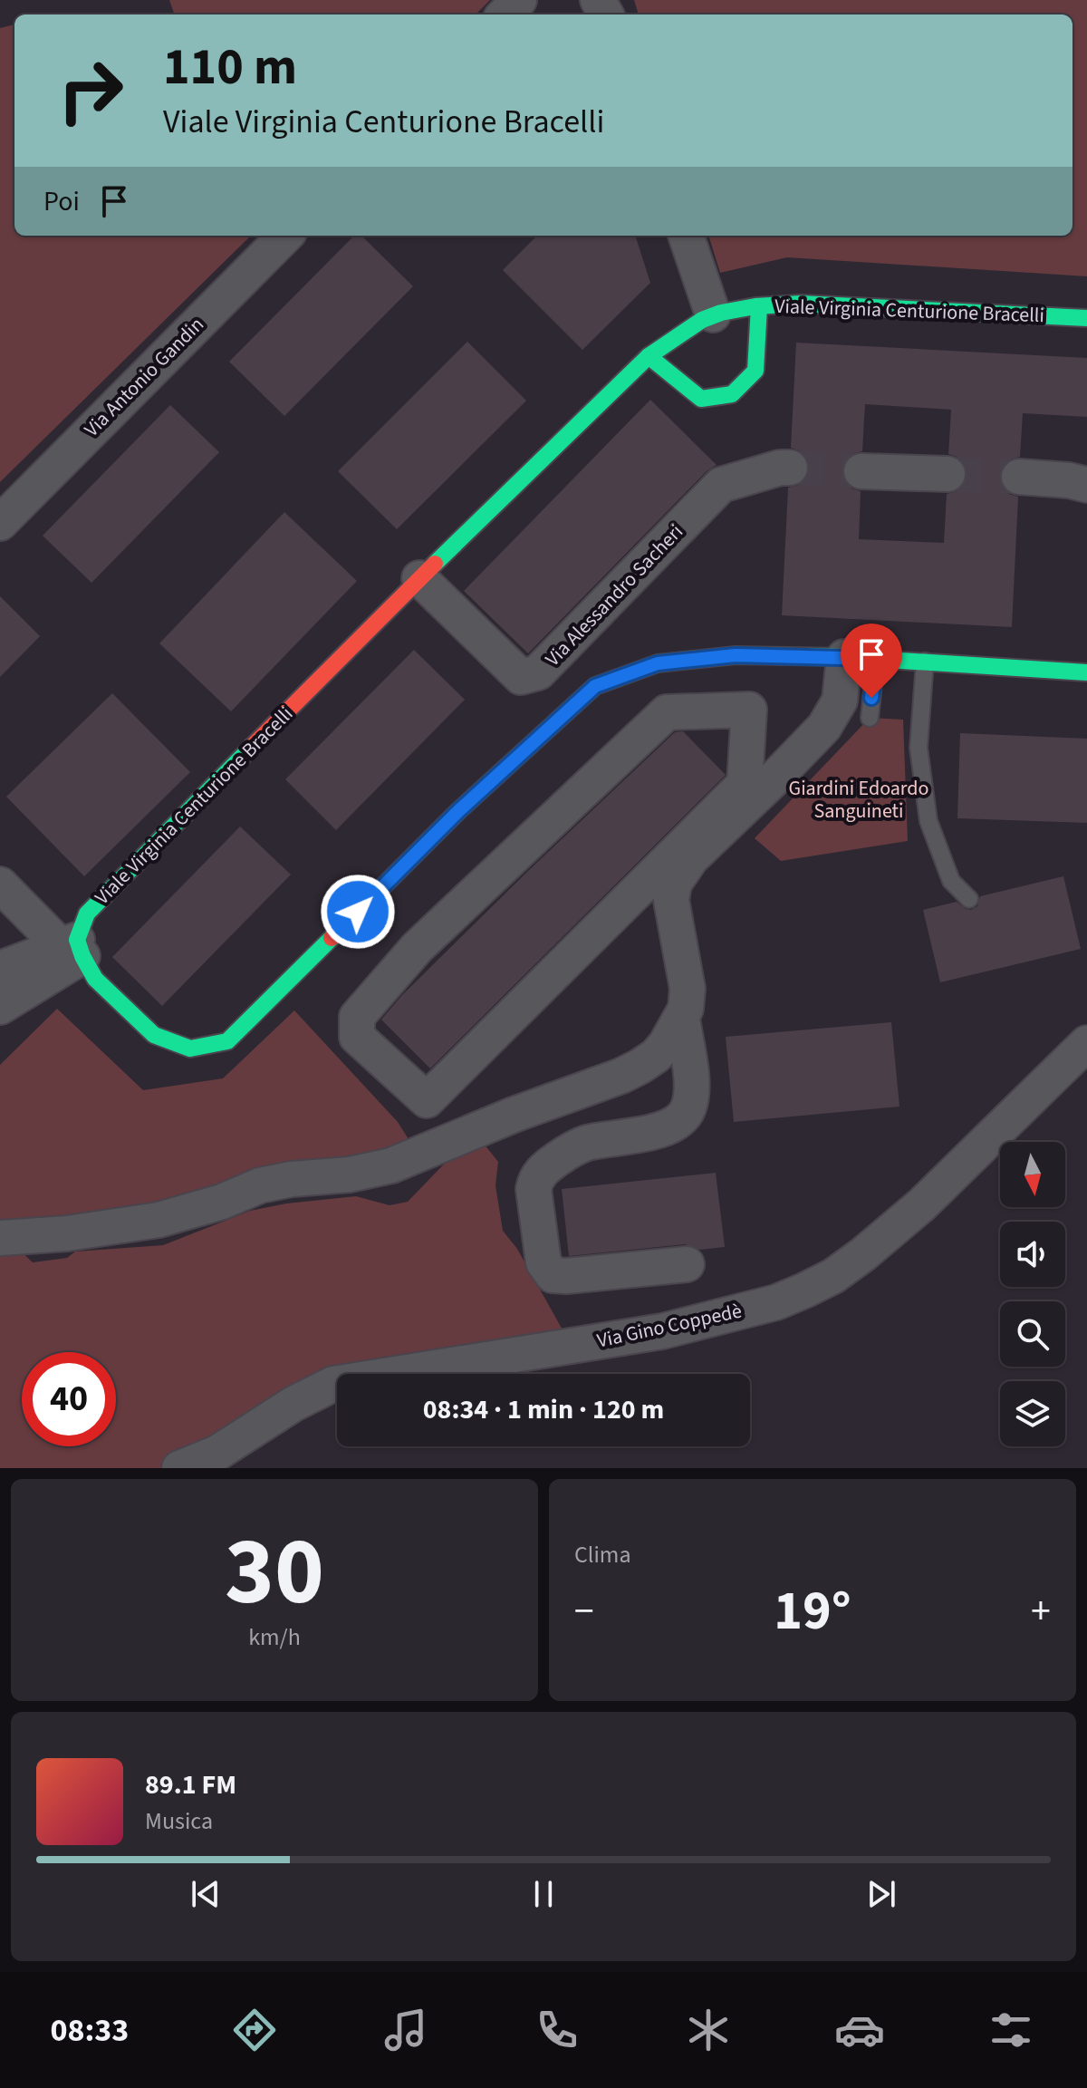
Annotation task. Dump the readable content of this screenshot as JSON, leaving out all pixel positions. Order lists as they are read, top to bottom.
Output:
{
  "streets": {
    "street": [
      "Viale Virginia Centurione Bracelli",
      "Via Antonio Gandin",
      "Via Alessandro Sacheri",
      "Via Gino Coppedè"
    ]
  },
  "crossings": [
    ["Viale Virginia Centurione Bracelli", "Via Alessandro Sacheri"]
  ],
  "parks": ["Giardini Edoardo Sanguineti"],
  "north": "bottom",
  "page": {
    "turn": ["110 m", "Viale Virginia Centurione Bracelli"],
    "then": "Poi",
    "limit": "40",
    "trip": "08:34 · 1 min · 120 m",
    "tile": [
      ["30", "km/h"],
      "Clima"
    ],
    "heat": ["−", "19°", "+"],
    "song": ["89.1 FM", "Musica"],
    "tabs": "08:33"
  }
}
